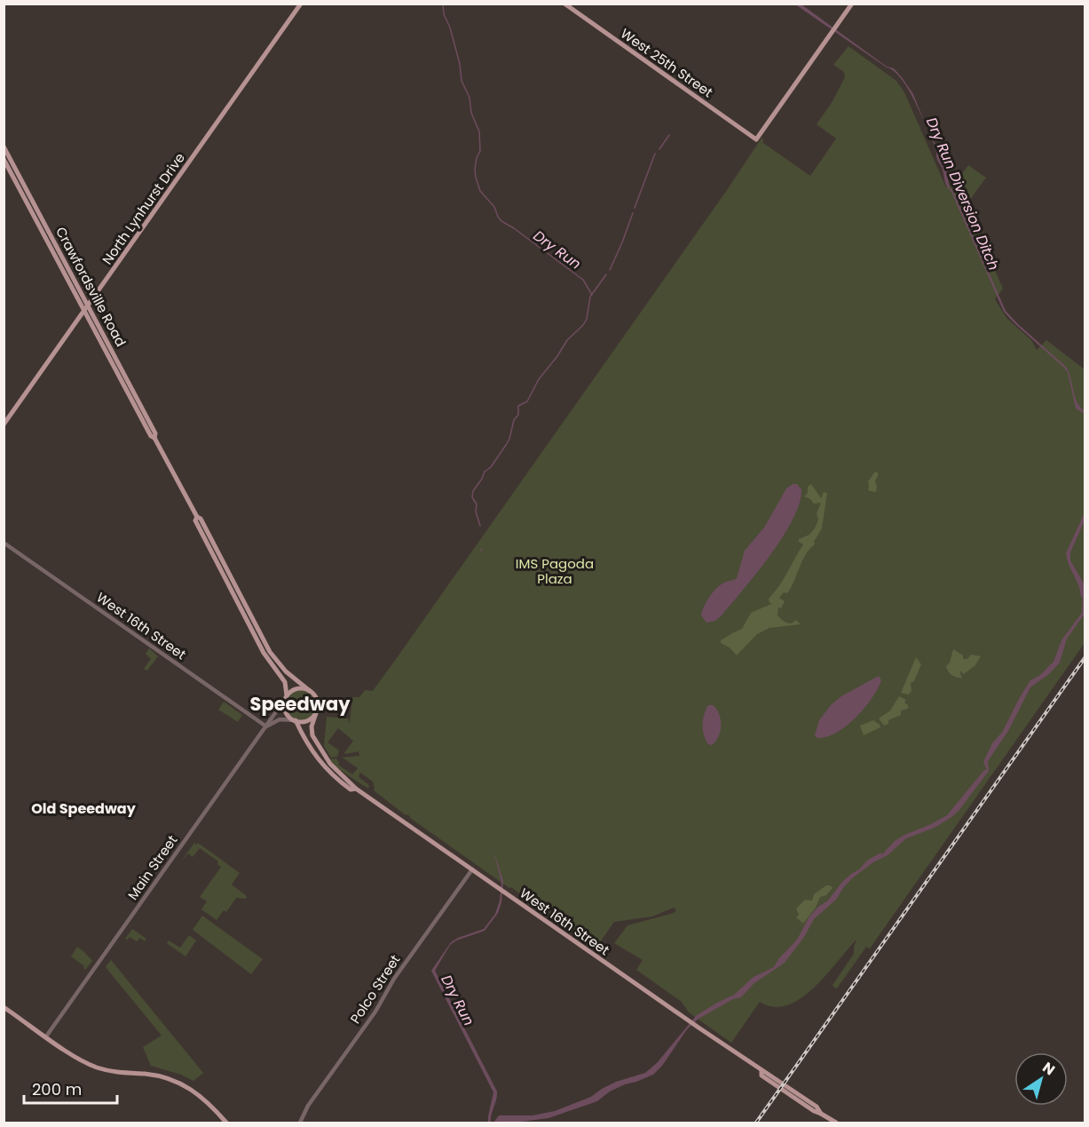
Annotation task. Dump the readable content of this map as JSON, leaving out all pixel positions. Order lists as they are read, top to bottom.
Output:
{
  "streets": {
    "main road": [
      "West 25th Street",
      "North Lynhurst Drive",
      "Crawfordsville Road",
      "West 16th Street"
    ],
    "street": ["Main Street", "Polco Street"]
  },
  "crossings": [
    ["North Lynhurst Drive", "Crawfordsville Road"],
    ["Crawfordsville Road", "West 16th Street"],
    ["Crawfordsville Road", "Main Street"],
    ["West 16th Street", "Main Street"],
    ["West 16th Street", "Polco Street"]
  ],
  "districts": ["Speedway", "Old Speedway"],
  "water": ["Dry Run Diversion Ditch", "Dry Run"],
  "parks": ["IMS Pagoda Plaza"],
  "scale_bar": "200 m",
  "north": "top right"
}
